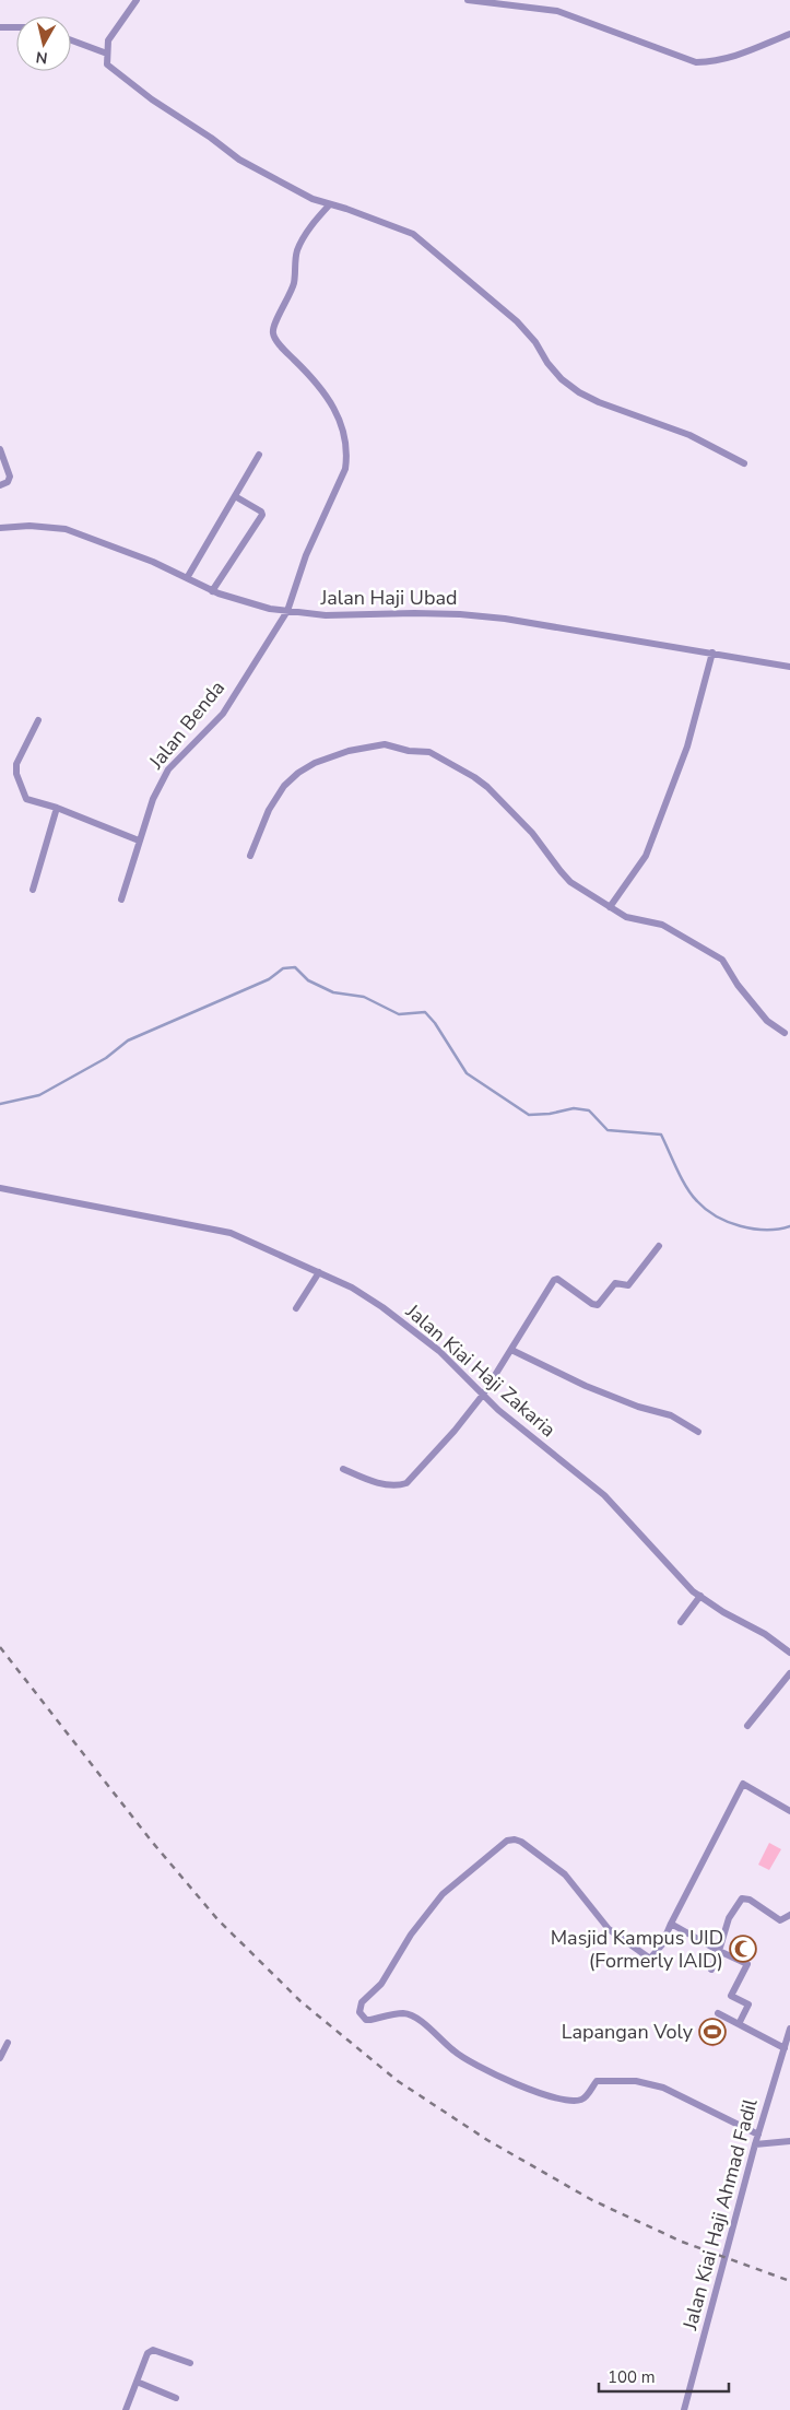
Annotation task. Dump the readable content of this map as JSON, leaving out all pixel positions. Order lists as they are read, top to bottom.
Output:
{
  "streets": {
    "street": [
      "Jalan Haji Ubad",
      "Jalan Benda",
      "Jalan Kiai Haji Zakaria",
      "Jalan Kiai Haji Ahmad Fadil"
    ]
  },
  "crossings": [
    ["Jalan Haji Ubad", "Jalan Benda"]
  ],
  "places": {
    "mosque": ["Masjid Kampus UID (Formerly IAID)"],
    "sports": ["Lapangan Voly"]
  },
  "scale_bar": "100 m",
  "north": "bottom"
}
